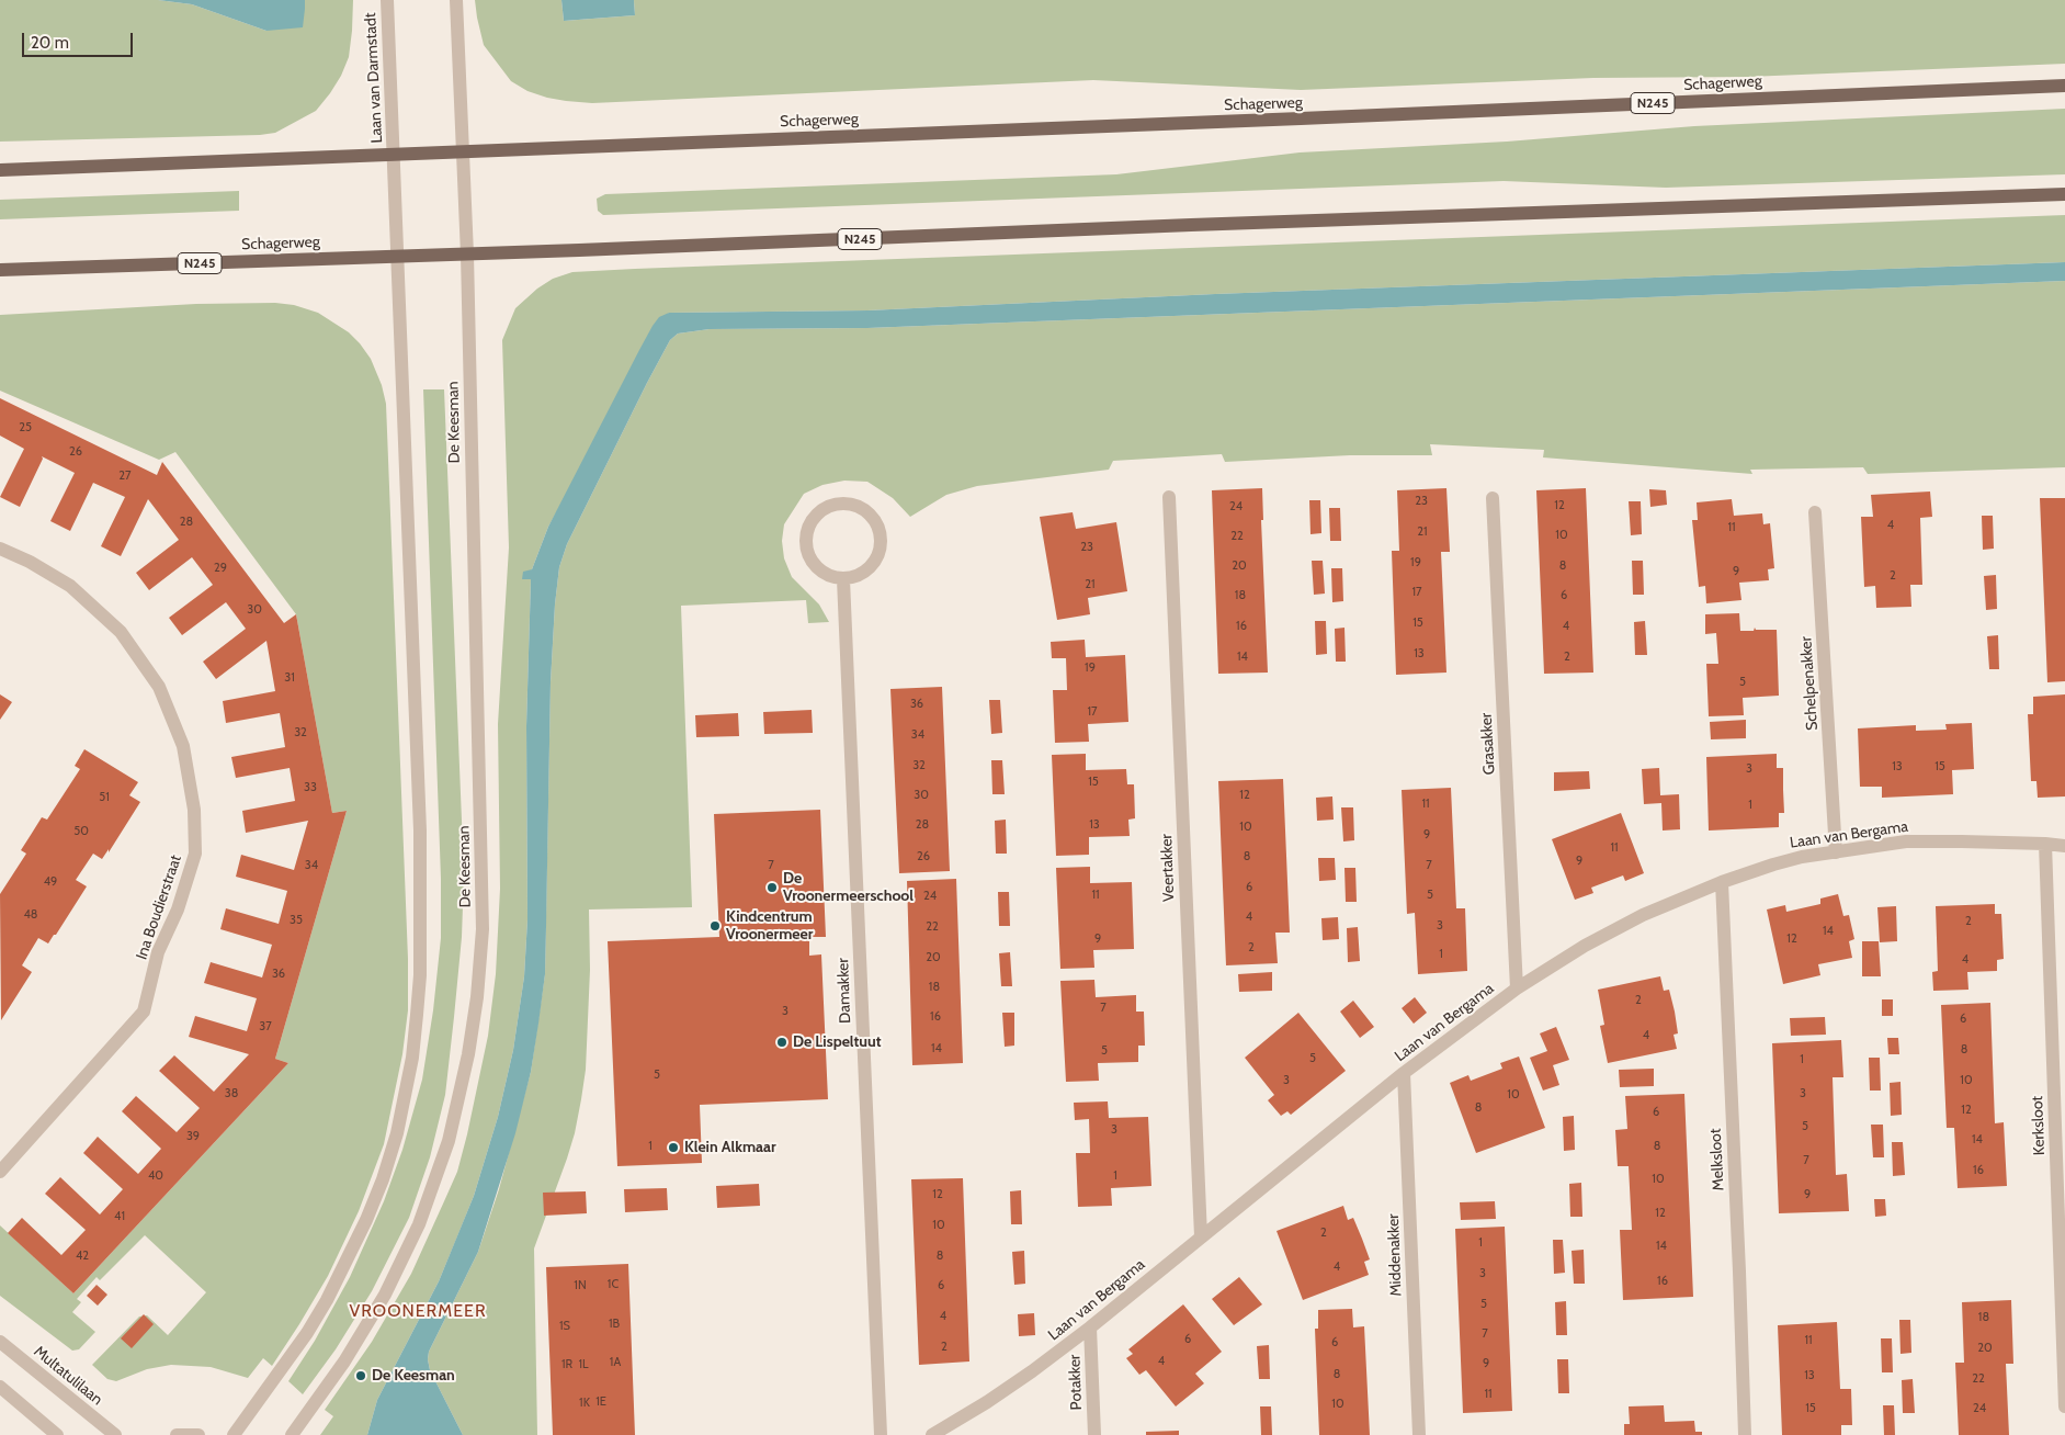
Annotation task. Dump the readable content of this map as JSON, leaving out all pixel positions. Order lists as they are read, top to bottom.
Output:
{
  "streets": {
    "main road": ["Schagerweg", "N245"],
    "street": [
      "Laan van Darmstadt",
      "De Keesman",
      "Schelpenakker",
      "Grasakker",
      "Laan van Bergama",
      "Veertakker",
      "Ina Boudierstraat",
      "Damakker",
      "Kerksloot",
      "Melksloot",
      "Middenakker",
      "Multatulilaan",
      "Potakker"
    ]
  },
  "crossings": [
    ["Laan van Darmstadt", "Schagerweg"],
    ["Schagerweg", "De Keesman"],
    ["Schelpenakker", "Laan van Bergama"],
    ["Grasakker", "Laan van Bergama"],
    ["Laan van Bergama", "Veertakker"],
    ["Laan van Bergama", "Kerksloot"],
    ["Laan van Bergama", "Melksloot"],
    ["Laan van Bergama", "Middenakker"],
    ["Laan van Bergama", "Potakker"]
  ],
  "districts": ["VROONERMEER"],
  "places": [
    "De Vroonermeerschool",
    "Kindcentrum Vroonermeer",
    "De Lispeltuut",
    "Klein Alkmaar",
    "De Keesman"
  ],
  "house_numbers": [
    "25",
    "26",
    "27",
    "23",
    "12",
    "24",
    "28",
    "4",
    "11",
    "21",
    "10",
    "22",
    "23",
    "19",
    "20",
    "8",
    "29",
    "9",
    "2",
    "21",
    "17",
    "18",
    "6",
    "30",
    "15",
    "16",
    "4",
    "13",
    "14",
    "2",
    "19",
    "31",
    "5",
    "36",
    "17",
    "32",
    "34",
    "32",
    "13",
    "15",
    "3",
    "15",
    "33",
    "30",
    "12",
    "51",
    "11",
    "1",
    "28",
    "13",
    "10",
    "50",
    "9",
    "11",
    "26",
    "8",
    "9",
    "34",
    "7",
    "7",
    "49",
    "6",
    "11",
    "5",
    "24",
    "48",
    "4",
    "35",
    "2",
    "3",
    "22",
    "14",
    "9",
    "12",
    "2",
    "1",
    "20",
    "4",
    "36",
    "18",
    "2",
    "7",
    "3",
    "16",
    "6",
    "37",
    "4",
    "14",
    "8",
    "5",
    "5",
    "1",
    "5",
    "3",
    "10",
    "38",
    "3",
    "10",
    "8",
    "12",
    "6",
    "5",
    "3",
    "39",
    "14",
    "1",
    "8",
    "7",
    "16",
    "40",
    "1",
    "10",
    "12",
    "9",
    "12",
    "41",
    "10",
    "2",
    "1",
    "14",
    "42",
    "8",
    "4",
    "3",
    "16",
    "1C",
    "1N",
    "6",
    "5",
    "4",
    "18",
    "1B",
    "1S",
    "7",
    "6",
    "11",
    "6",
    "2",
    "20",
    "4",
    "1A",
    "9",
    "1R",
    "1L",
    "8",
    "13",
    "22",
    "11",
    "1E",
    "1K",
    "10",
    "15",
    "24"
  ],
  "scale_bar": "20 m"
}
